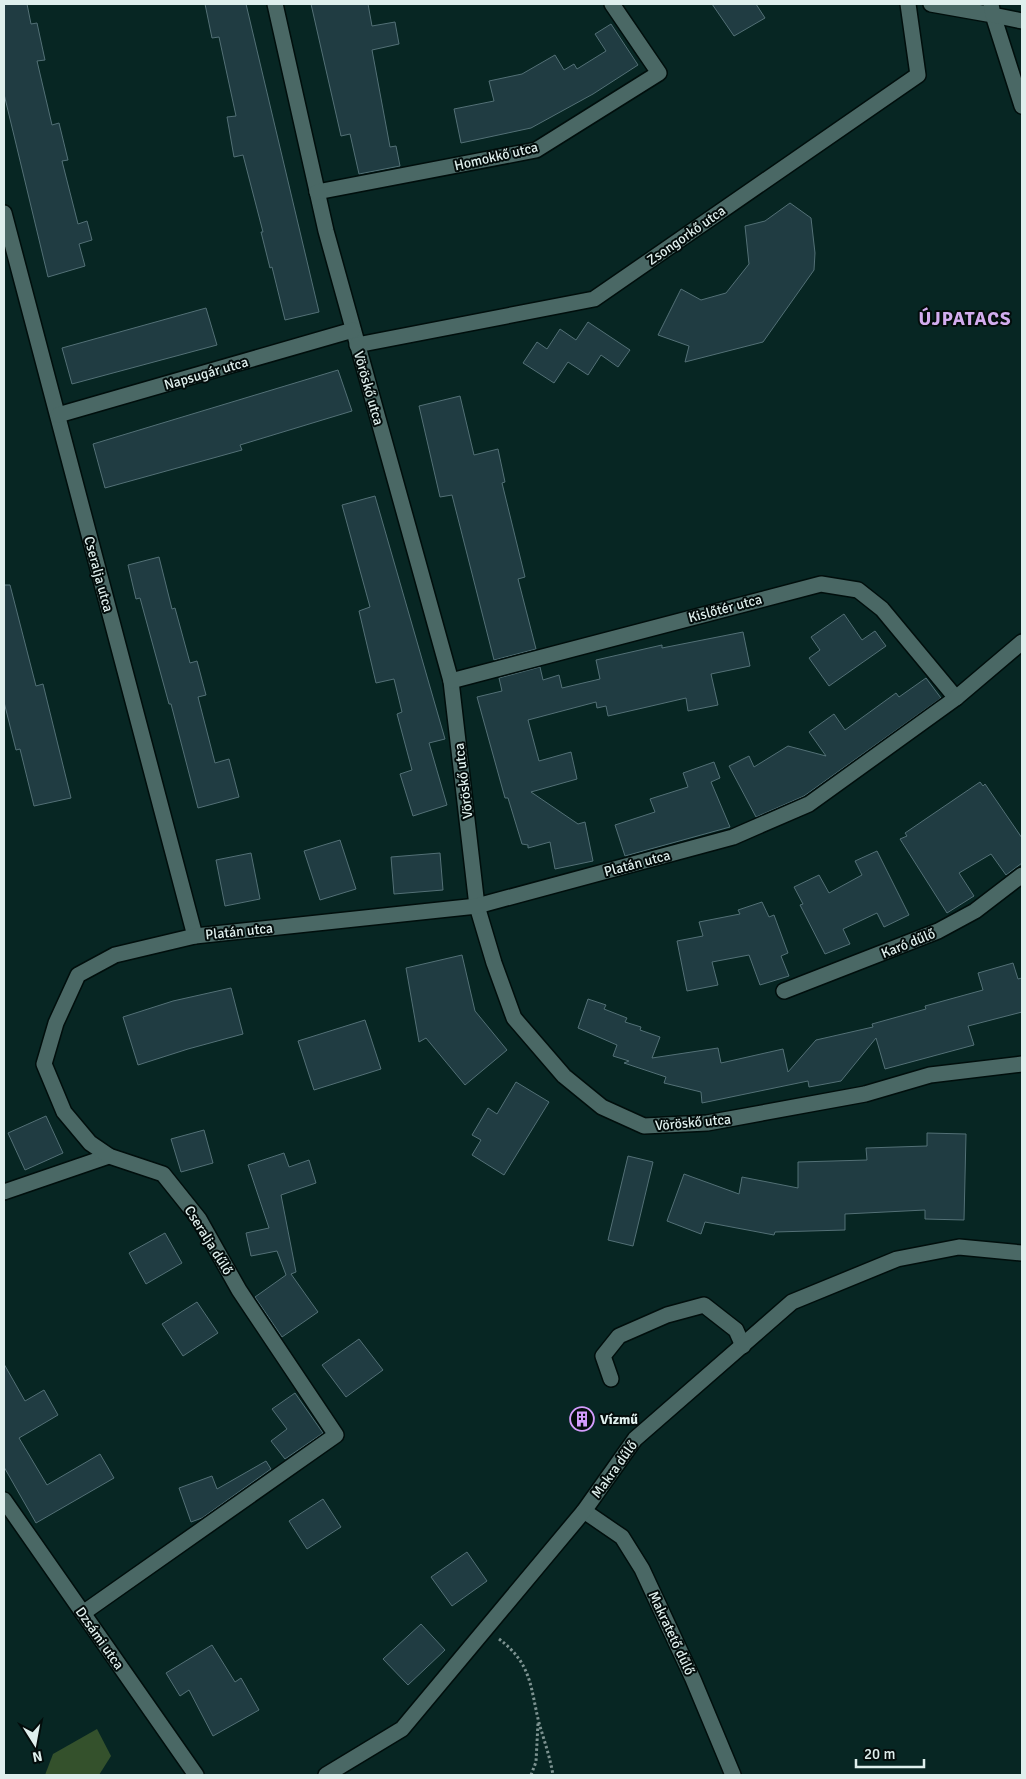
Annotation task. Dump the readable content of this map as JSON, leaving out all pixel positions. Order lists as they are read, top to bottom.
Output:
{
  "streets": {
    "street": [
      "Homokkő utca",
      "Zsongorkő utca",
      "Napsugár utca",
      "Vöröskő utca",
      "Cseralja utca",
      "Kislőtér utca",
      "Platán utca",
      "Karó dűlő",
      "Cseralja dűlő",
      "Makra dűlő",
      "Makratető dűlő",
      "Dzsámi utca"
    ]
  },
  "crossings": [
    ["Homokkő utca", "Vöröskő utca"],
    ["Zsongorkő utca", "Vöröskő utca"],
    ["Napsugár utca", "Vöröskő utca"],
    ["Napsugár utca", "Cseralja utca"],
    ["Vöröskő utca", "Kislőtér utca"],
    ["Vöröskő utca", "Platán utca"],
    ["Cseralja utca", "Platán utca"],
    ["Cseralja utca", "Cseralja dűlő"],
    ["Kislőtér utca", "Platán utca"],
    ["Platán utca", "Cseralja dűlő"],
    ["Cseralja dűlő", "Dzsámi utca"],
    ["Makra dűlő", "Makratető dűlő"]
  ],
  "districts": ["ÚJPATACS"],
  "places": {
    "building": ["Vízmű"]
  },
  "scale_bar": "20 m",
  "north": "bottom"
}
